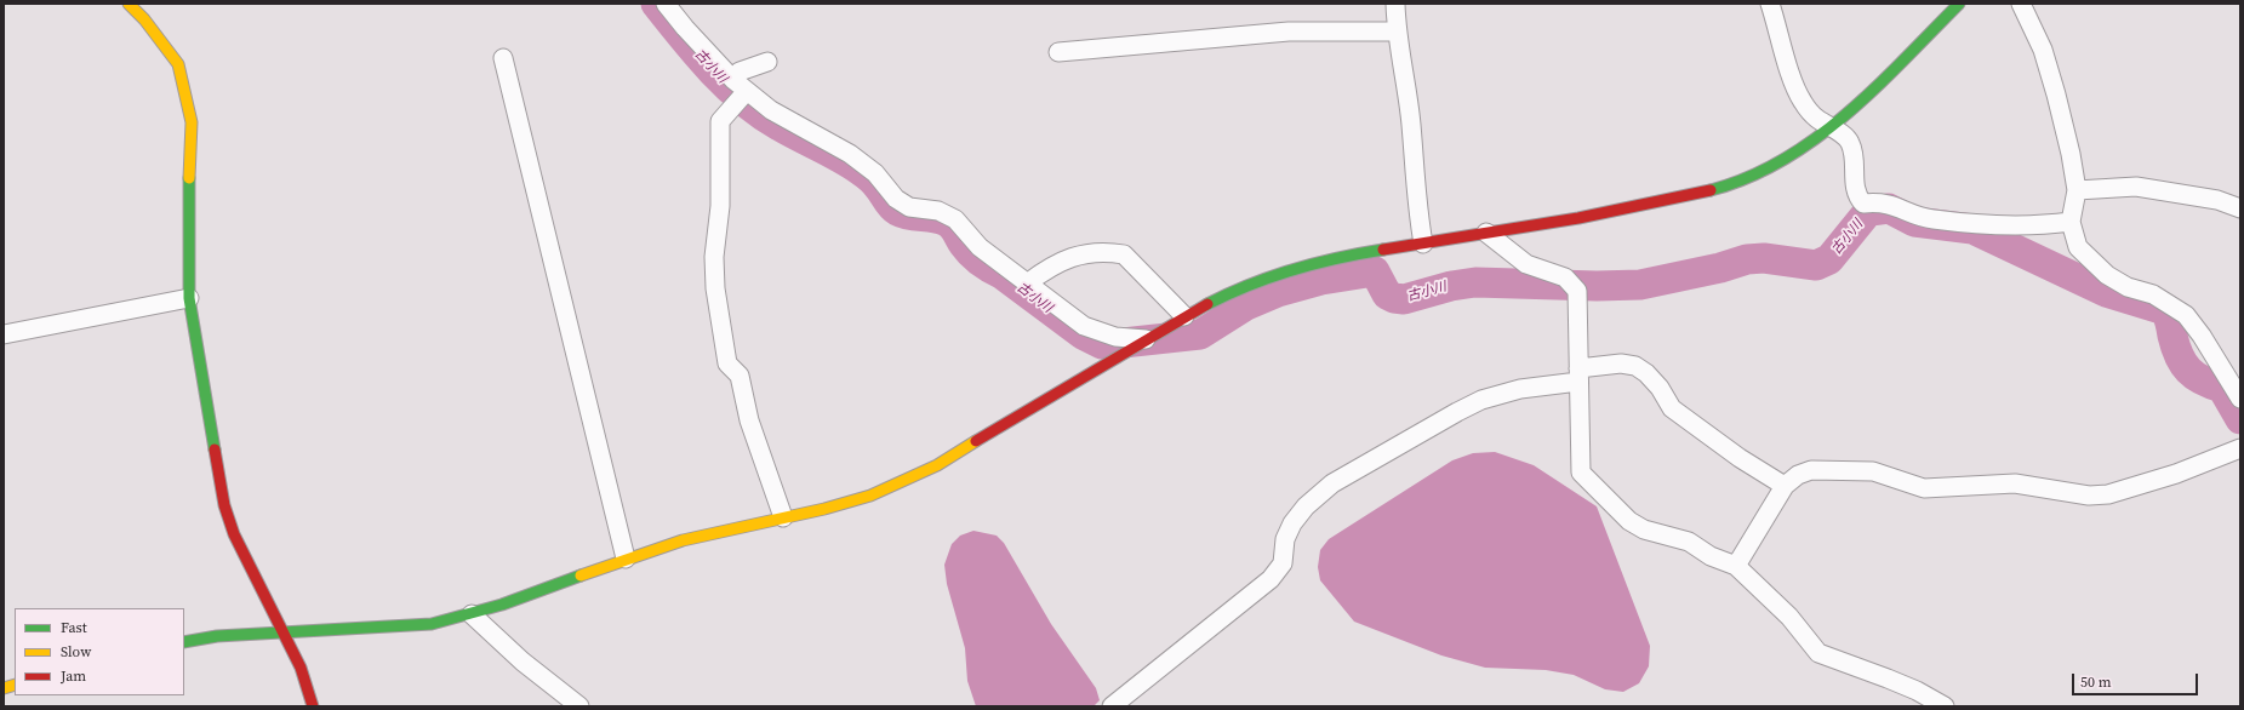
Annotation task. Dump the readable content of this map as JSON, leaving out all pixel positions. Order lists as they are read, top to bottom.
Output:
{
  "water": ["古小川"],
  "legend": ["Fast", "Slow", "Jam"],
  "scale_bar": "50 m"
}
